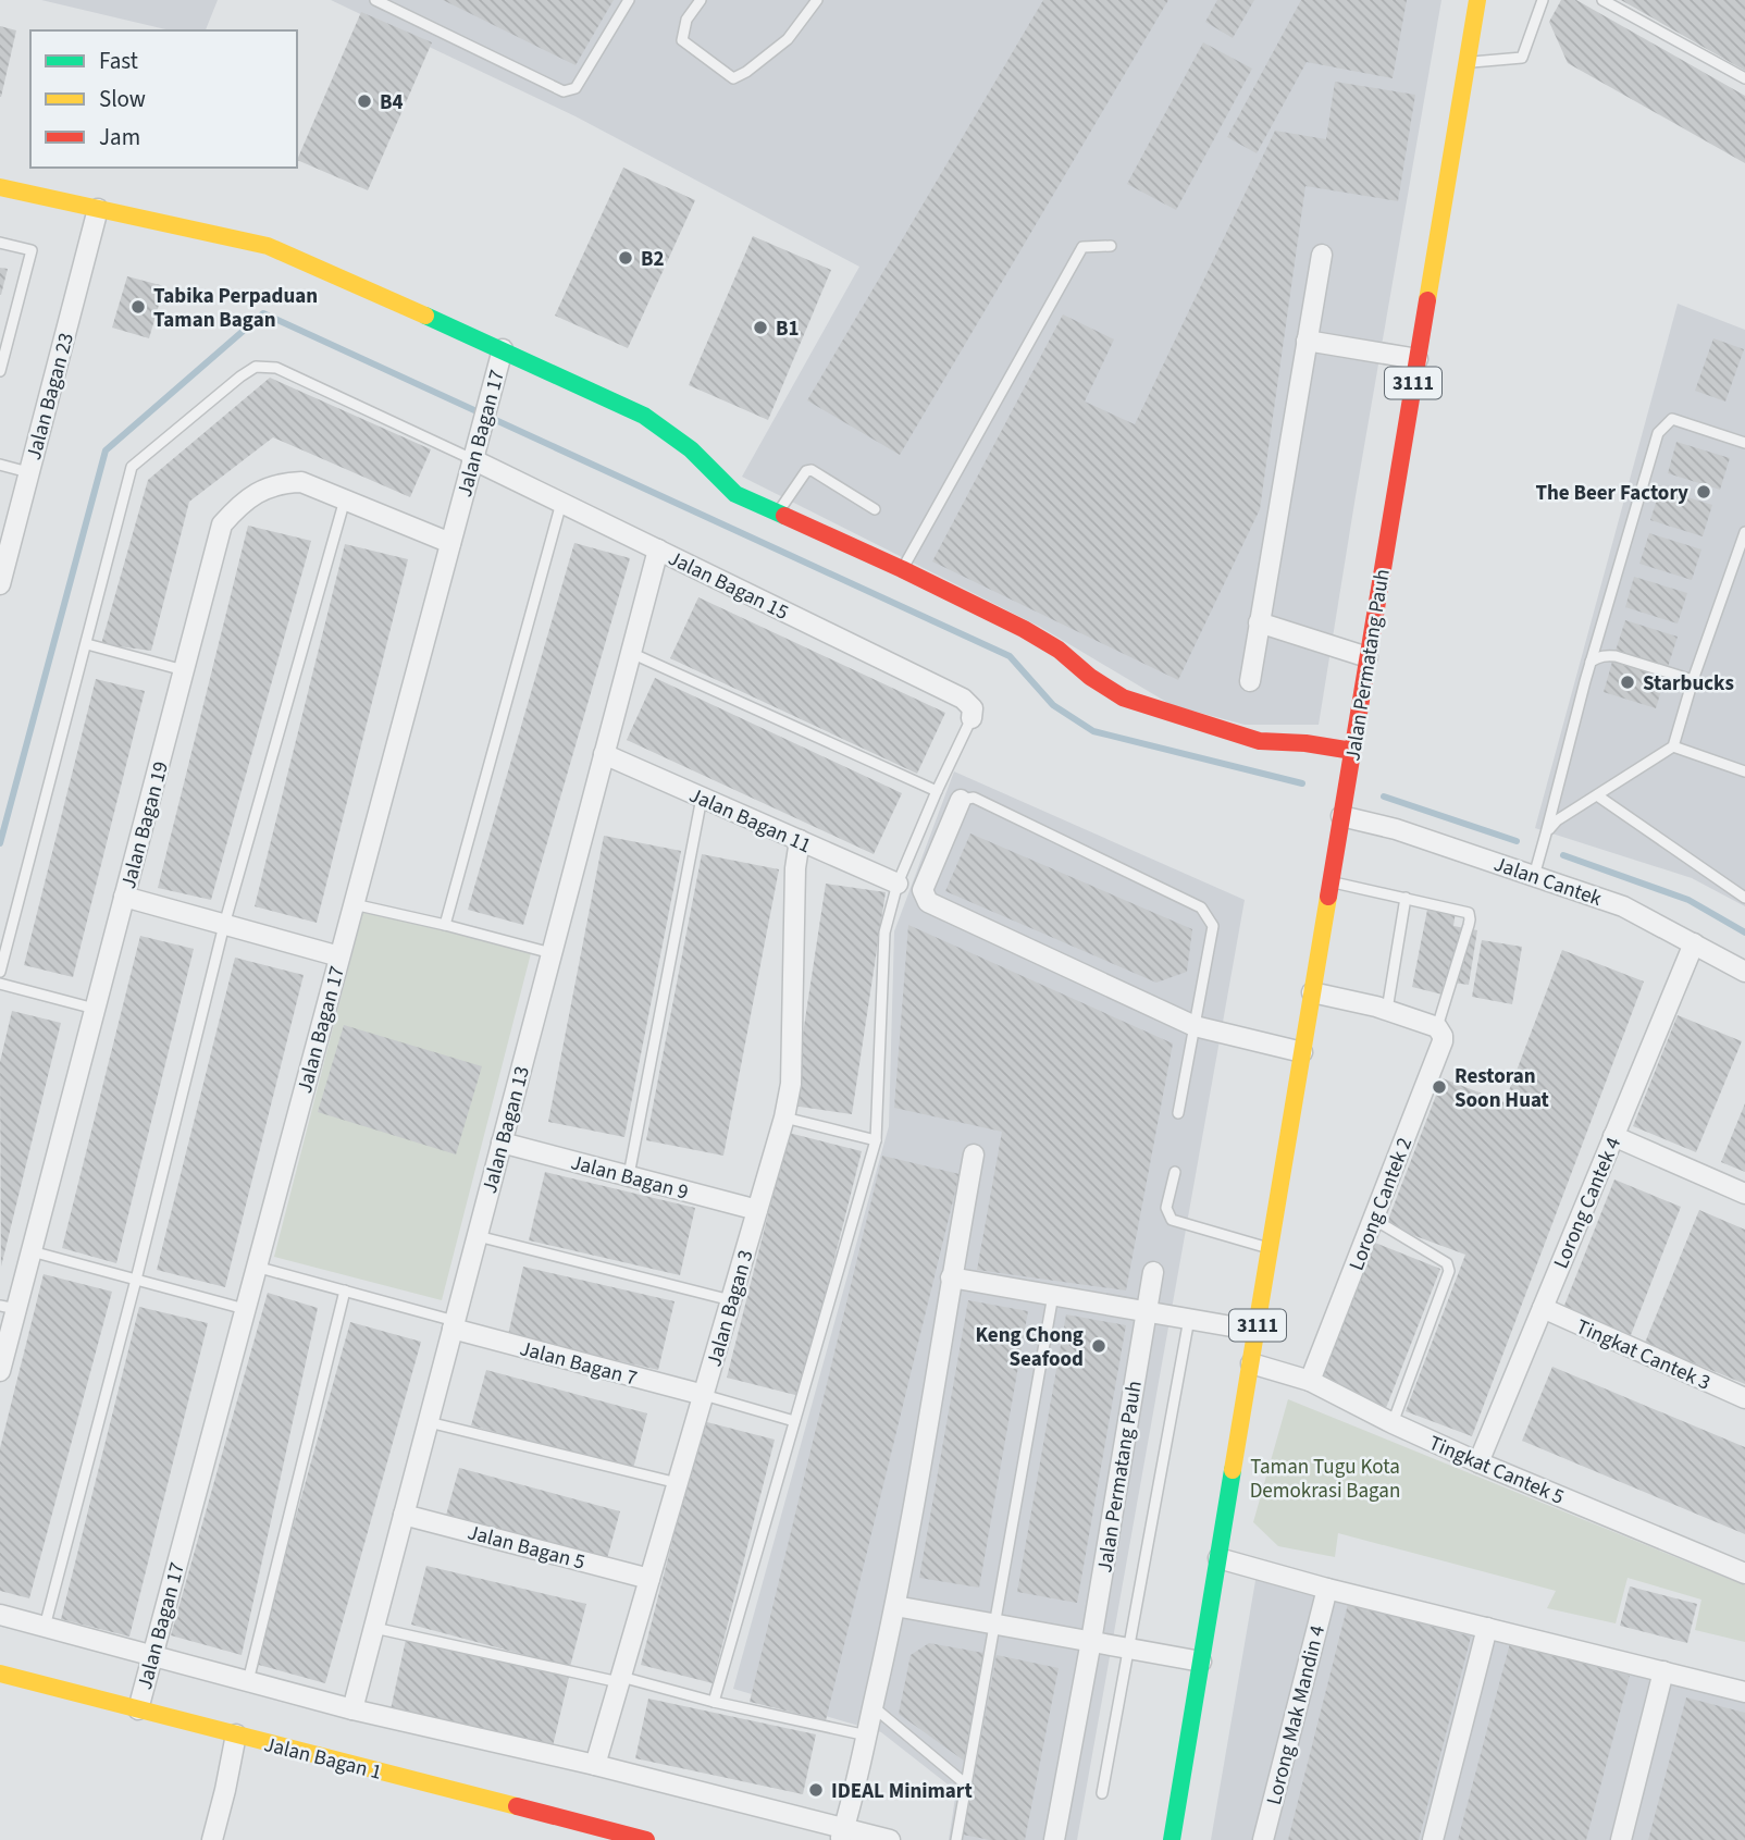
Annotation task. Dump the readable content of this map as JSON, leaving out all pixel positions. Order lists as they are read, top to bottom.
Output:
{
  "streets": {
    "street": [
      "3111",
      "Jalan Bagan 23",
      "Jalan Bagan 17",
      "Jalan Bagan 15",
      "Jalan Permatang Pauh",
      "Jalan Bagan 11",
      "Jalan Bagan 19",
      "Jalan Cantek",
      "Jalan Bagan 13",
      "Jalan Bagan 9",
      "Lorong Cantek 4",
      "Lorong Cantek 2",
      "Jalan Bagan 3",
      "Tingkat Cantek 3",
      "Jalan Bagan 7",
      "Tingkat Cantek 5",
      "Jalan Bagan 5",
      "Lorong Mak Mandin 4",
      "Jalan Bagan 1"
    ]
  },
  "crossings": [
    ["Jalan Bagan 17", "Jalan Bagan 15"],
    ["Jalan Bagan 17", "Jalan Bagan 19"],
    ["Jalan Bagan 17", "Jalan Bagan 1"],
    ["Jalan Bagan 15", "Jalan Bagan 13"],
    ["Jalan Permatang Pauh", "Jalan Cantek"],
    ["Jalan Permatang Pauh", "Tingkat Cantek 5"],
    ["Jalan Bagan 11", "Jalan Bagan 13"],
    ["Jalan Bagan 11", "Jalan Bagan 3"],
    ["Jalan Cantek", "Lorong Cantek 4"],
    ["Jalan Bagan 13", "Jalan Bagan 9"],
    ["Jalan Bagan 13", "Jalan Bagan 7"],
    ["Jalan Bagan 13", "Jalan Bagan 5"],
    ["Jalan Bagan 9", "Jalan Bagan 3"],
    ["Lorong Cantek 4", "Tingkat Cantek 3"],
    ["Lorong Cantek 4", "Tingkat Cantek 5"],
    ["Lorong Cantek 2", "Tingkat Cantek 5"],
    ["Jalan Bagan 3", "Jalan Bagan 7"],
    ["Jalan Bagan 3", "Jalan Bagan 5"]
  ],
  "parks": ["Taman Tugu Kota Demokrasi Bagan"],
  "places": [
    "B4",
    "B2",
    "Tabika Perpaduan Taman Bagan",
    "B1",
    "The Beer Factory",
    "Starbucks",
    "Restoran Soon Huat",
    "Keng Chong Seafood",
    "IDEAL Minimart"
  ],
  "legend": ["Fast", "Slow", "Jam"]
}
